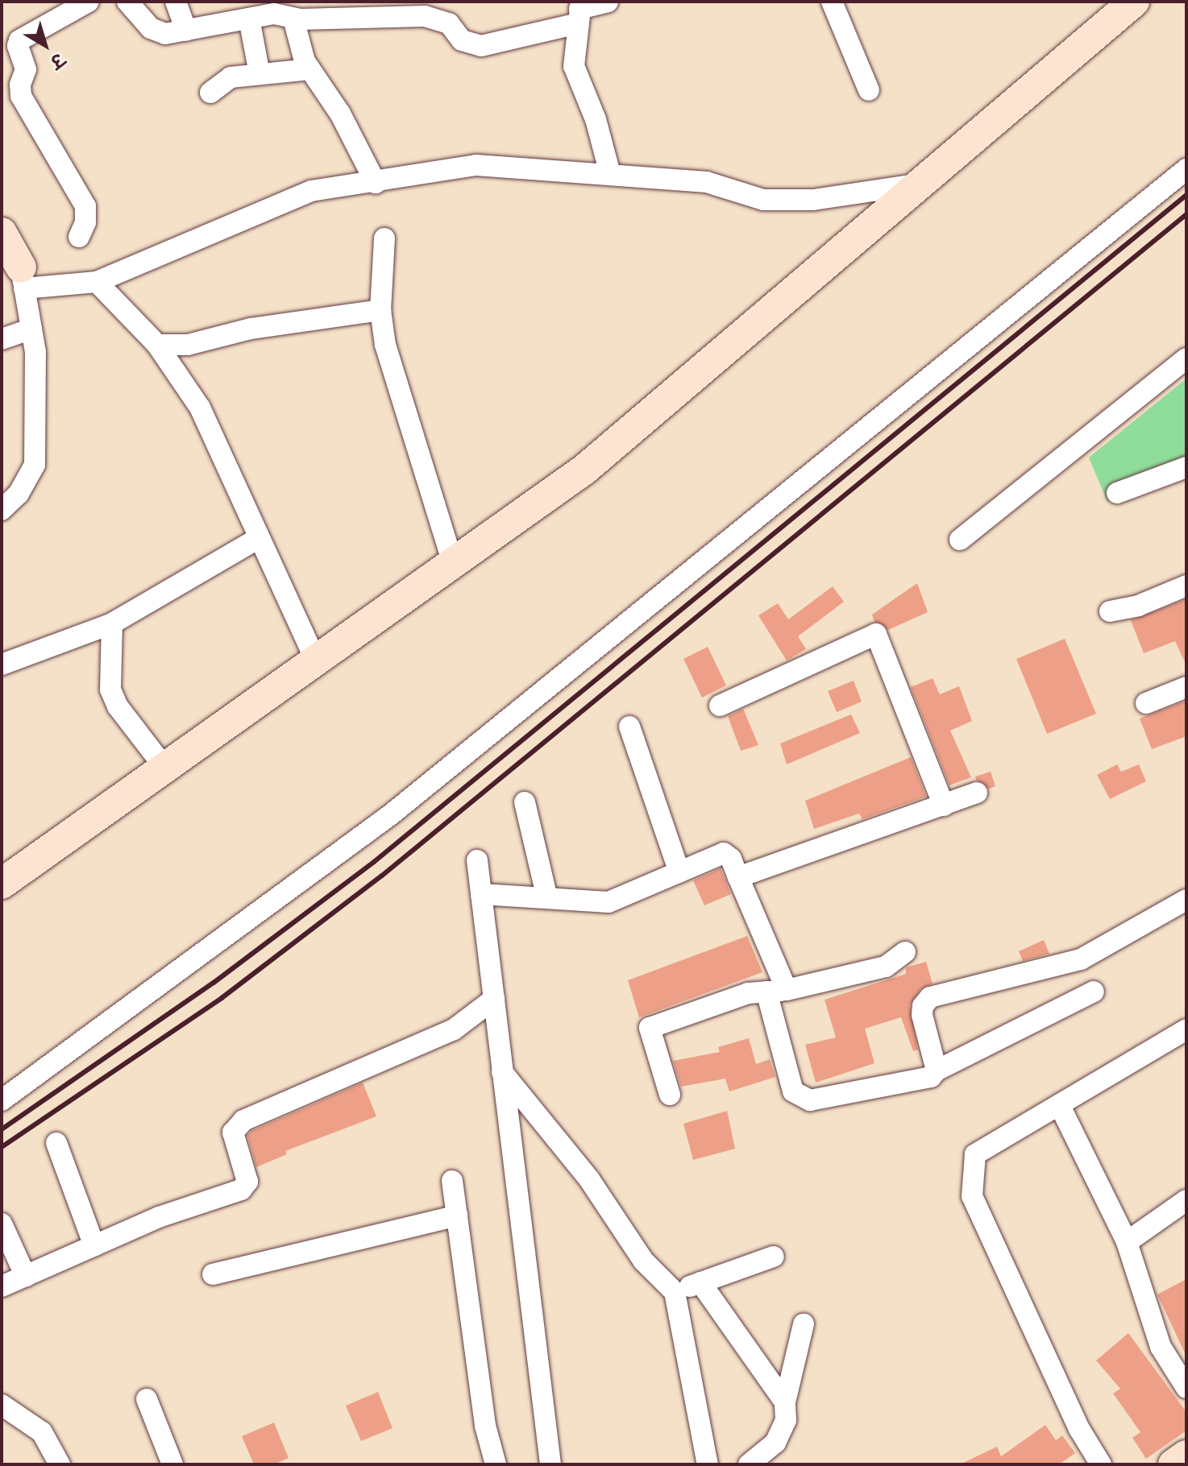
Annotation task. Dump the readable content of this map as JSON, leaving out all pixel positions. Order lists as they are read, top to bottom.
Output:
{
  "north": "bottom right"
}
